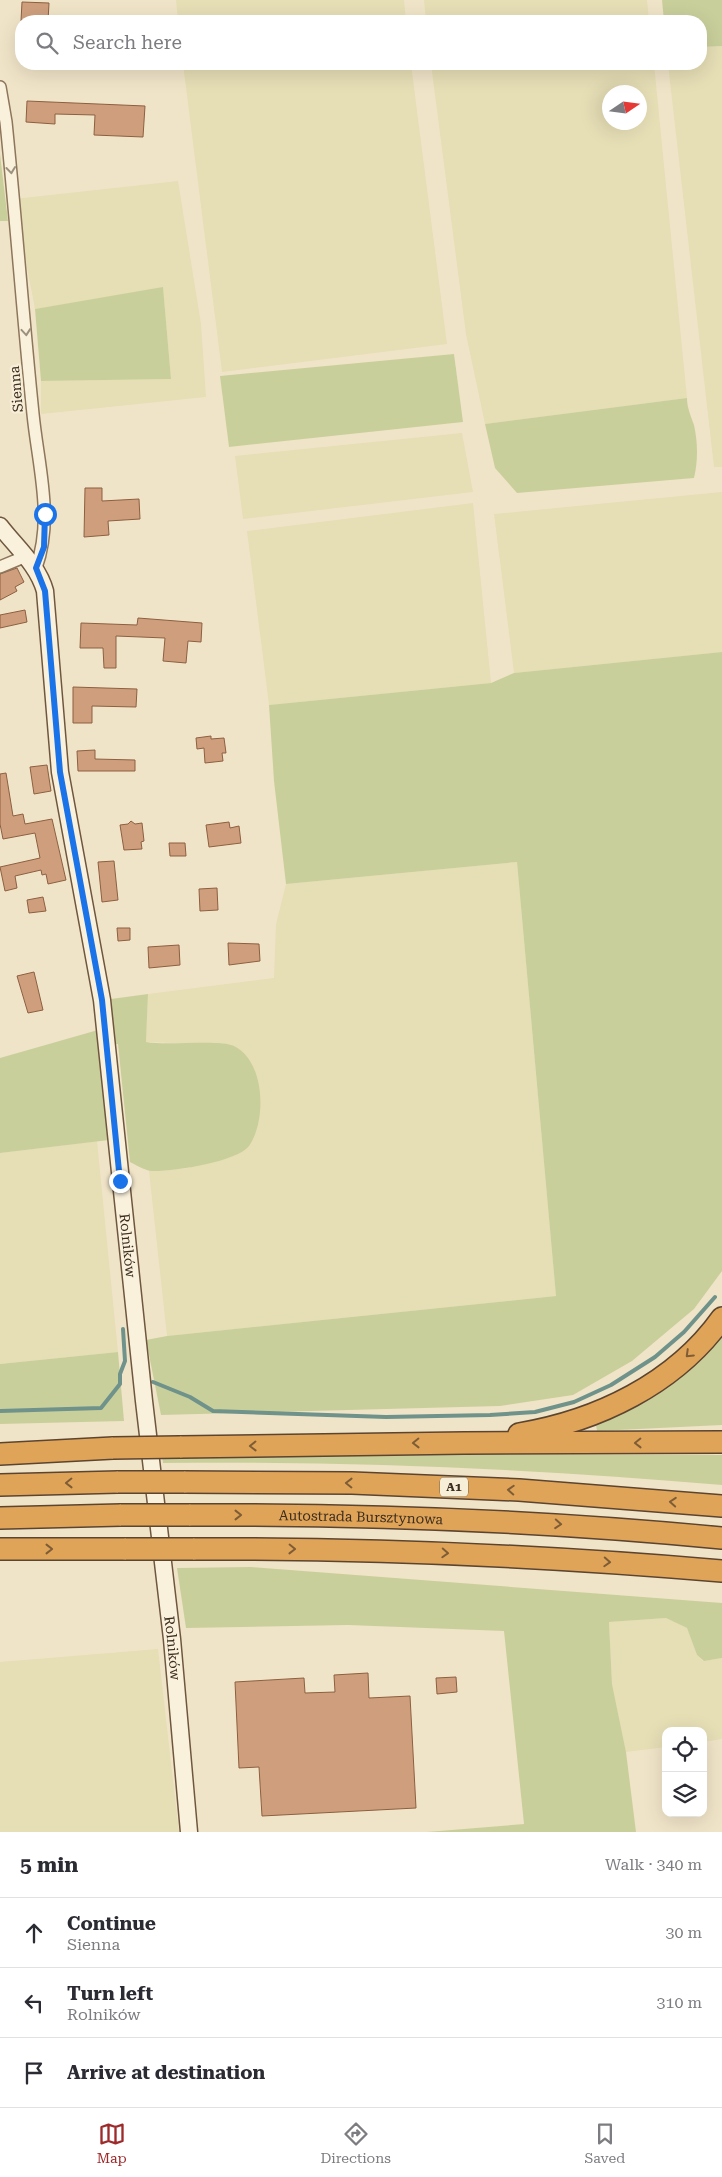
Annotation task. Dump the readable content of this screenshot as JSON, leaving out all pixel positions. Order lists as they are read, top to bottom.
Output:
{
  "streets": {
    "highway": ["A1", "Autostrada Bursztynowa"],
    "street": ["Sienna", "Rolników"]
  },
  "crossings": [
    ["Sienna", "Rolników"]
  ],
  "one_way": ["Sienna"],
  "north": "right",
  "page": {
    "search": "Search here",
    "heading": ["5 min", "Walk · 340 m"],
    "list": [
      ["Continue", "Sienna", "30 m"],
      ["Turn left", "Rolników", "310 m"],
      "Arrive at destination"
    ],
    "nav": ["Map", "Directions", "Saved"]
  }
}
